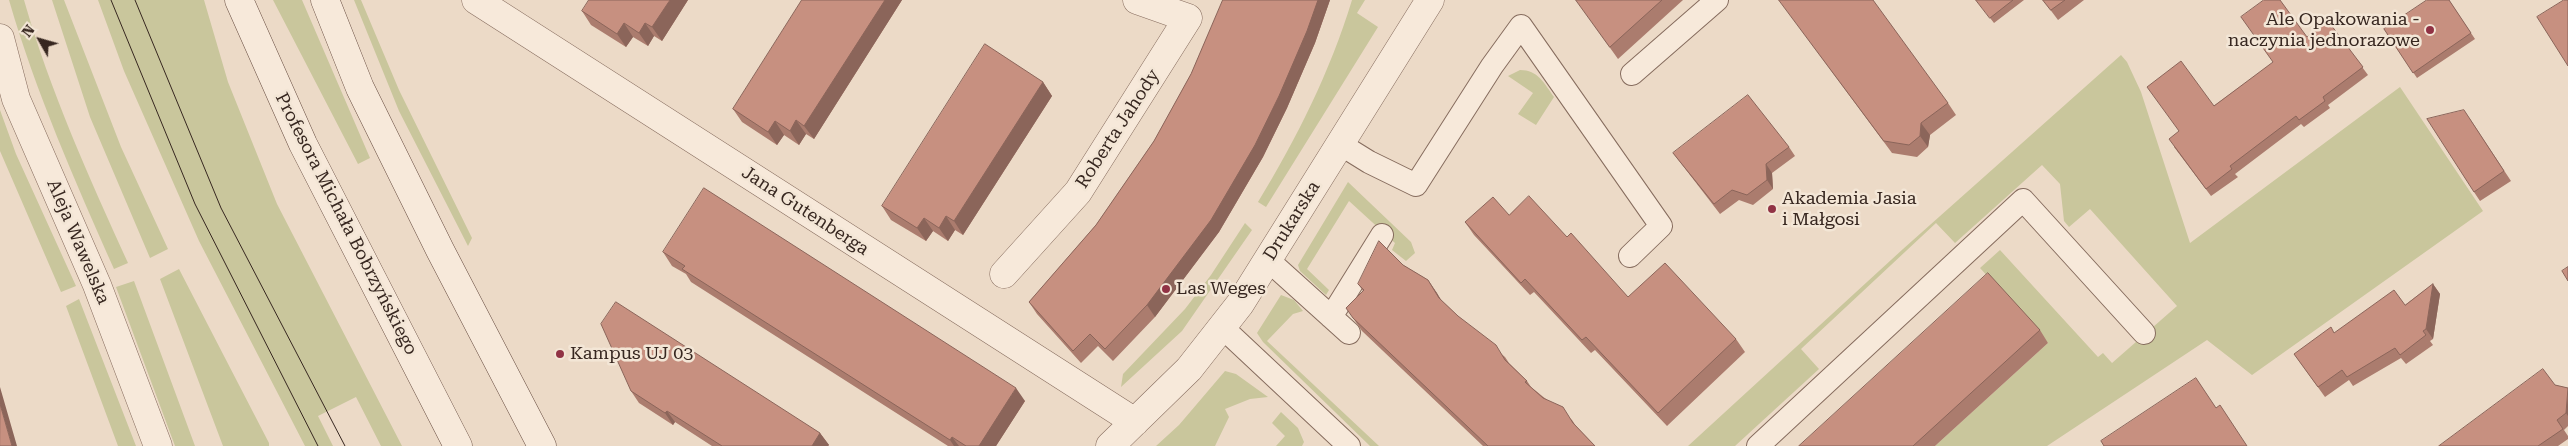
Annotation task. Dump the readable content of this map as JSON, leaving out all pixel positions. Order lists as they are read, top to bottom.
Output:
{
  "streets": {
    "street": [
      "Roberta Jahody",
      "Jana Gutenberga",
      "Drukarska",
      "Profesora Michała Bobrzyńskiego",
      "Aleja Wawelska"
    ]
  },
  "crossings": [
    ["Jana Gutenberga", "Drukarska"]
  ],
  "places": [
    "Ale Opakowania - naczynia jednorazowe",
    "Akademia Jasia i Małgosi",
    "Las Weges",
    "Kampus UJ 03"
  ],
  "north": "top left"
}
